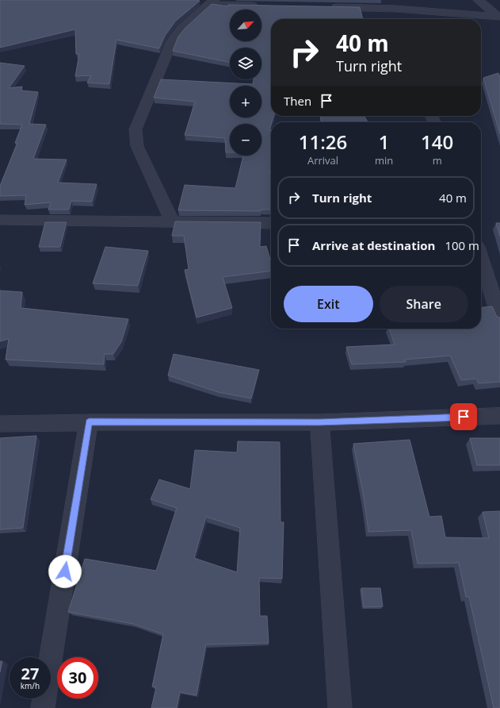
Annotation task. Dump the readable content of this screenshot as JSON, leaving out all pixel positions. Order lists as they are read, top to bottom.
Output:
{
  "north": "top right",
  "page": {
    "map_buttons": ["+", "−"],
    "turn": ["40 m", "Turn right"],
    "then": "Then",
    "eta": [
      "11:26",
      "Arrival",
      "1",
      "min",
      "140",
      "m"
    ],
    "list": [
      {
        "name": "Turn right",
        "value": "40 m"
      },
      {
        "name": "Arrive at destination",
        "value": "100 m"
      }
    ],
    "buttons": ["Exit", "Share"],
    "speed": "27 km/h",
    "limit": "30"
  }
}
